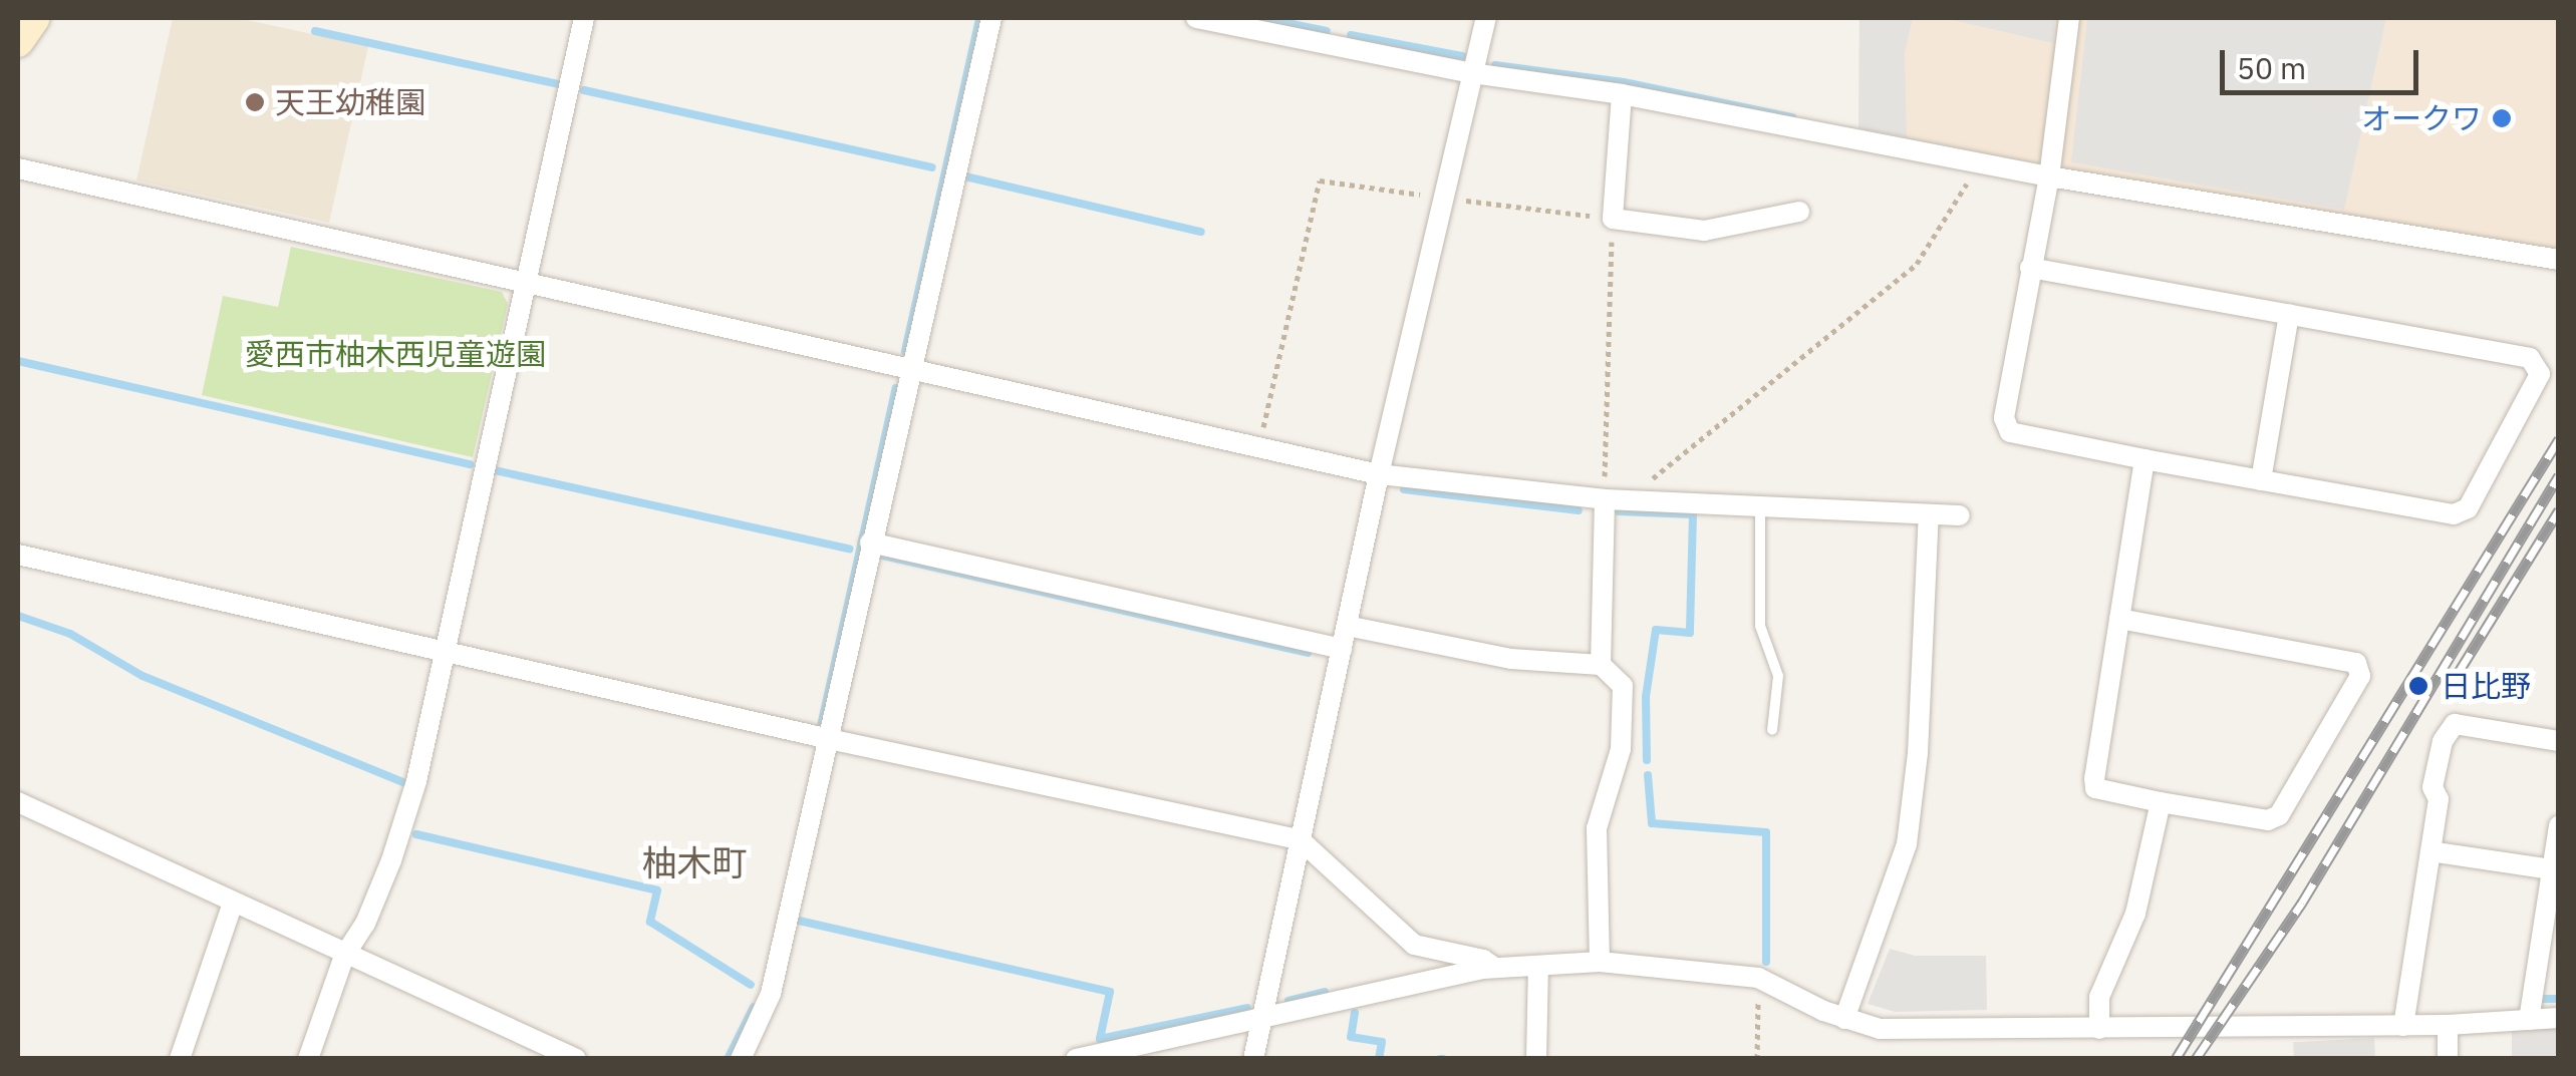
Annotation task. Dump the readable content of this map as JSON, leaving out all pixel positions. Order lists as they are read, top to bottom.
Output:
{
  "districts": ["柚木町"],
  "parks": ["愛西市柚木西児童遊園"],
  "places": ["天王幼稚園", "オークワ", "日比野"],
  "scale_bar": "50 m"
}
